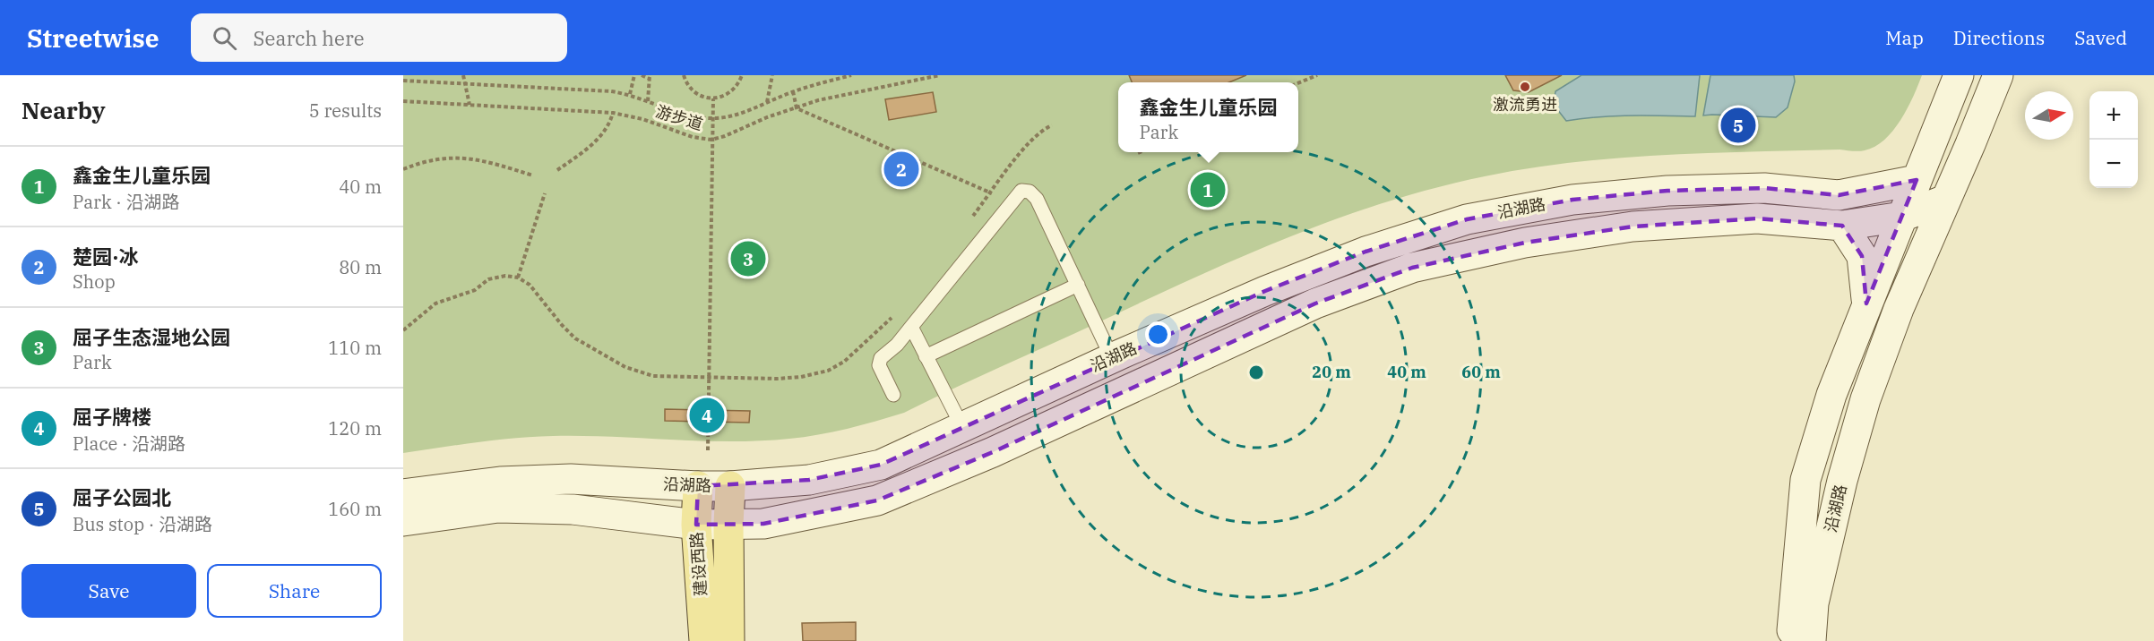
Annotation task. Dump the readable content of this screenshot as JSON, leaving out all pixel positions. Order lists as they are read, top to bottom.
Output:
{
  "streets": {
    "main road": ["沿湖路", "建设西路"],
    "path": ["游步道"]
  },
  "crossings": [
    ["沿湖路", "建设西路"]
  ],
  "places": ["激流勇进"],
  "north": "right",
  "page": {
    "header": "Streetwise",
    "search": "Search here",
    "nav": ["Map", "Directions", "Saved"],
    "heading": ["Nearby", "5 results"],
    "popup": ["鑫金生儿童乐园", "Park"],
    "map_buttons": ["+", "−"],
    "pins": [
      "5",
      "2",
      "1",
      "3",
      "4"
    ],
    "list": [
      {
        "mark": "1",
        "name": "鑫金生儿童乐园",
        "note": "Park · 沿湖路",
        "value": "40 m"
      },
      {
        "mark": "2",
        "name": "楚园·冰",
        "note": "Shop",
        "value": "80 m"
      },
      {
        "mark": "3",
        "name": "屈子生态湿地公园",
        "note": "Park",
        "value": "110 m"
      },
      {
        "mark": "4",
        "name": "屈子牌楼",
        "note": "Place · 沿湖路",
        "value": "120 m"
      },
      {
        "mark": "5",
        "name": "屈子公园北",
        "note": "Bus stop · 沿湖路",
        "value": "160 m"
      }
    ],
    "buttons": ["Save", "Share"]
  },
  "rings": ["20 m", "40 m", "60 m"]
}
